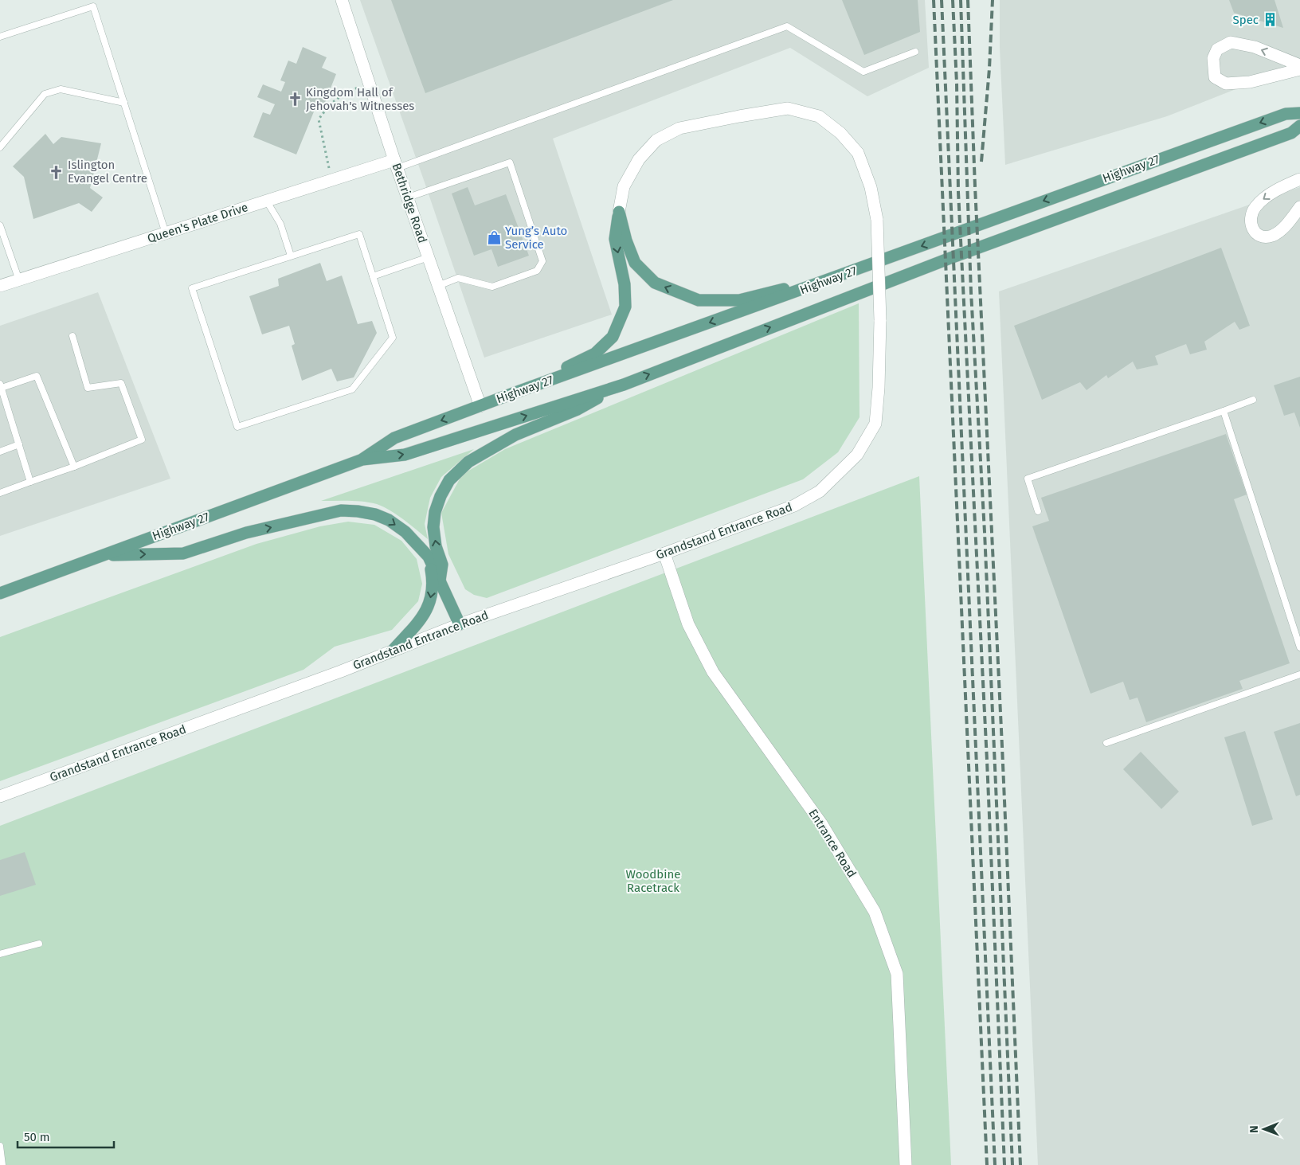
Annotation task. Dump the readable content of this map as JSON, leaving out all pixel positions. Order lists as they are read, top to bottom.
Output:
{
  "streets": {
    "main road": ["Highway 27"],
    "street": [
      "Bethridge Road",
      "Queen's Plate Drive",
      "Grandstand Entrance Road",
      "Entrance Road"
    ]
  },
  "crossings": [
    ["Highway 27", "Bethridge Road"],
    ["Bethridge Road", "Queen's Plate Drive"],
    ["Grandstand Entrance Road", "Entrance Road"]
  ],
  "parks": ["Woodbine Racetrack"],
  "places": {
    "building": ["Spec"],
    "church": ["Kingdom Hall of Jehovah's Witnesses", "Islington Evangel Centre"],
    "shop": ["Yung’s Auto Service"]
  },
  "scale_bar": "50 m",
  "north": "left"
}
